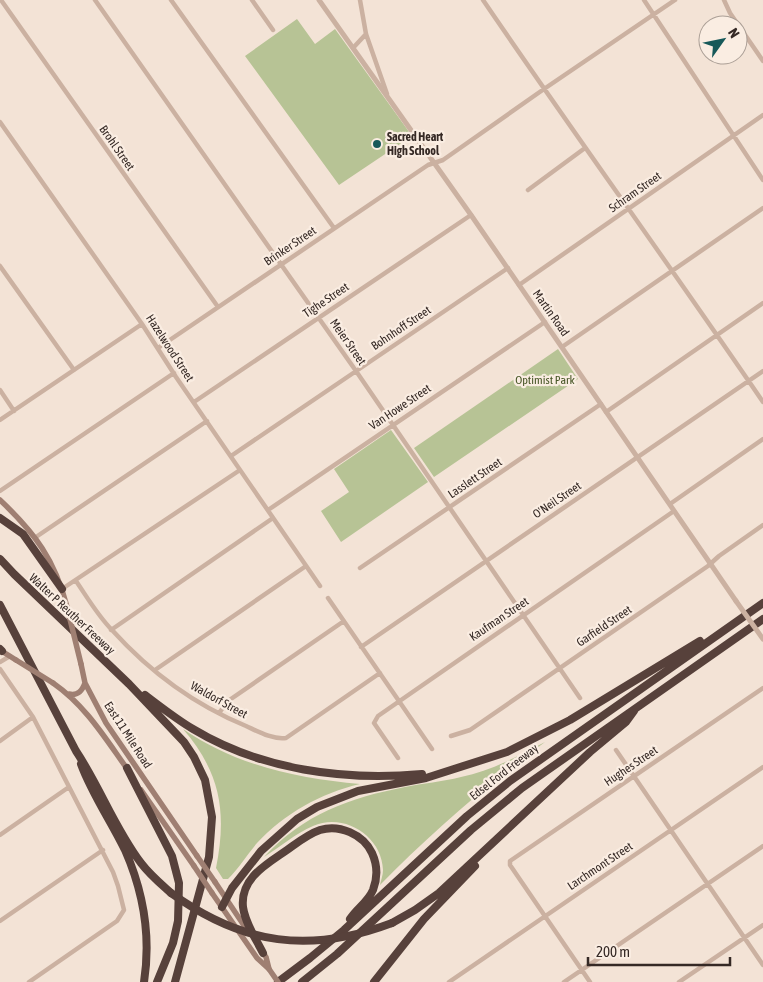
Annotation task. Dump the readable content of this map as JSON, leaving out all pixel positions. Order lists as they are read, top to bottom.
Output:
{
  "streets": {
    "highway": ["Walter P Reuther Freeway", "Edsel Ford Freeway"],
    "main road": ["East 11 Mile Road"],
    "street": [
      "Brohl Street",
      "Schram Street",
      "Brinker Street",
      "Tighe Street",
      "Martin Road",
      "Bohnhoff Street",
      "Meier Street",
      "Hazelwood Street",
      "Van Howe Street",
      "Lasslett Street",
      "O'Neil Street",
      "Kaufman Street",
      "Garfield Street",
      "Waldorf Street",
      "Hughes Street",
      "Larchmont Street"
    ]
  },
  "crossings": [
    ["Brohl Street", "Brinker Street"],
    ["Schram Street", "Martin Road"],
    ["Brinker Street", "Martin Road"],
    ["Brinker Street", "Meier Street"],
    ["Brinker Street", "Hazelwood Street"],
    ["Tighe Street", "Martin Road"],
    ["Tighe Street", "Meier Street"],
    ["Tighe Street", "Hazelwood Street"],
    ["Martin Road", "Bohnhoff Street"],
    ["Martin Road", "Van Howe Street"],
    ["Martin Road", "Lasslett Street"],
    ["Martin Road", "O'Neil Street"],
    ["Martin Road", "Kaufman Street"],
    ["Martin Road", "Garfield Street"],
    ["Bohnhoff Street", "Meier Street"],
    ["Bohnhoff Street", "Hazelwood Street"],
    ["Meier Street", "Van Howe Street"],
    ["Meier Street", "Lasslett Street"],
    ["Meier Street", "O'Neil Street"],
    ["Meier Street", "Kaufman Street"],
    ["Meier Street", "Garfield Street"],
    ["Hazelwood Street", "Van Howe Street"],
    ["East 11 Mile Road", "Edsel Ford Freeway"],
    ["Hughes Street", "Larchmont Street"]
  ],
  "parks": ["Optimist Park"],
  "places": ["Sacred Heart High School"],
  "scale_bar": "200 m",
  "north": "top right"
}
